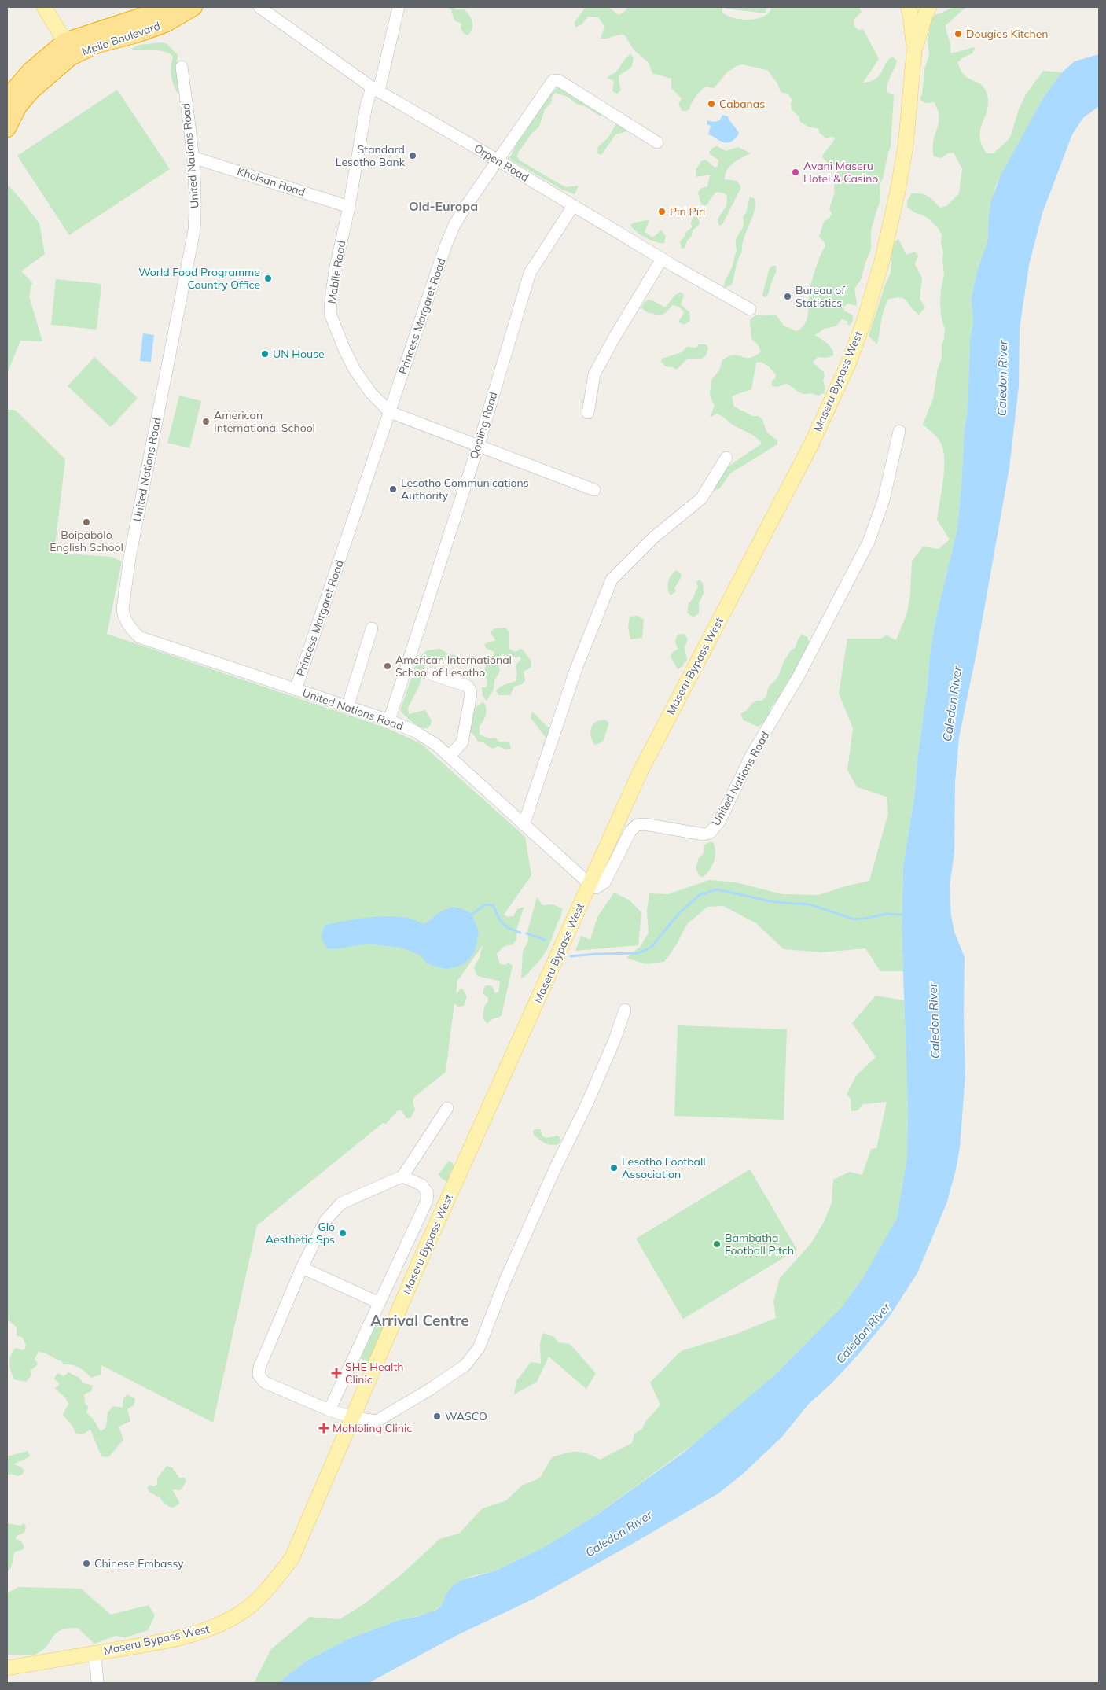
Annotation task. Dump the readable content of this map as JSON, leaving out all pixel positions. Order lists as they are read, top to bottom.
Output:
{
  "streets": {
    "highway": ["Mpilo Boulevard"],
    "main road": ["Maseru Bypass West"],
    "street": [
      "United Nations Road",
      "Orpen Road",
      "Khoisan Road",
      "Mabile Road",
      "Princess Margaret Road",
      "Qoaling Road"
    ]
  },
  "crossings": [
    ["United Nations Road", "Khoisan Road"],
    ["United Nations Road", "Princess Margaret Road"],
    ["United Nations Road", "Maseru Bypass West"],
    ["United Nations Road", "Qoaling Road"],
    ["Orpen Road", "Mabile Road"],
    ["Orpen Road", "Princess Margaret Road"],
    ["Orpen Road", "Qoaling Road"],
    ["Khoisan Road", "Mabile Road"],
    ["Mabile Road", "Princess Margaret Road"],
    ["Mabile Road", "Qoaling Road"]
  ],
  "districts": ["Old-Europa", "Arrival Centre"],
  "water": ["Caledon River"],
  "places": {
    "other": [
      "Dougies Kitchen",
      "Cabanas",
      "Standard Lesotho Bank",
      "Avani Maseru Hotel & Casino",
      "Piri Piri",
      "World Food Programme Country Office",
      "Bureau of Statistics",
      "UN House",
      "American International School",
      "Lesotho Communications Authority",
      "Boipabolo English School",
      "American International School of Lesotho",
      "Lesotho Football Association",
      "Glo Aesthetic Sps",
      "Bambatha Football Pitch",
      "WASCO",
      "Chinese Embassy"
    ],
    "health": ["SHE Health Clinic", "Mohloling Clinic"]
  }
}
